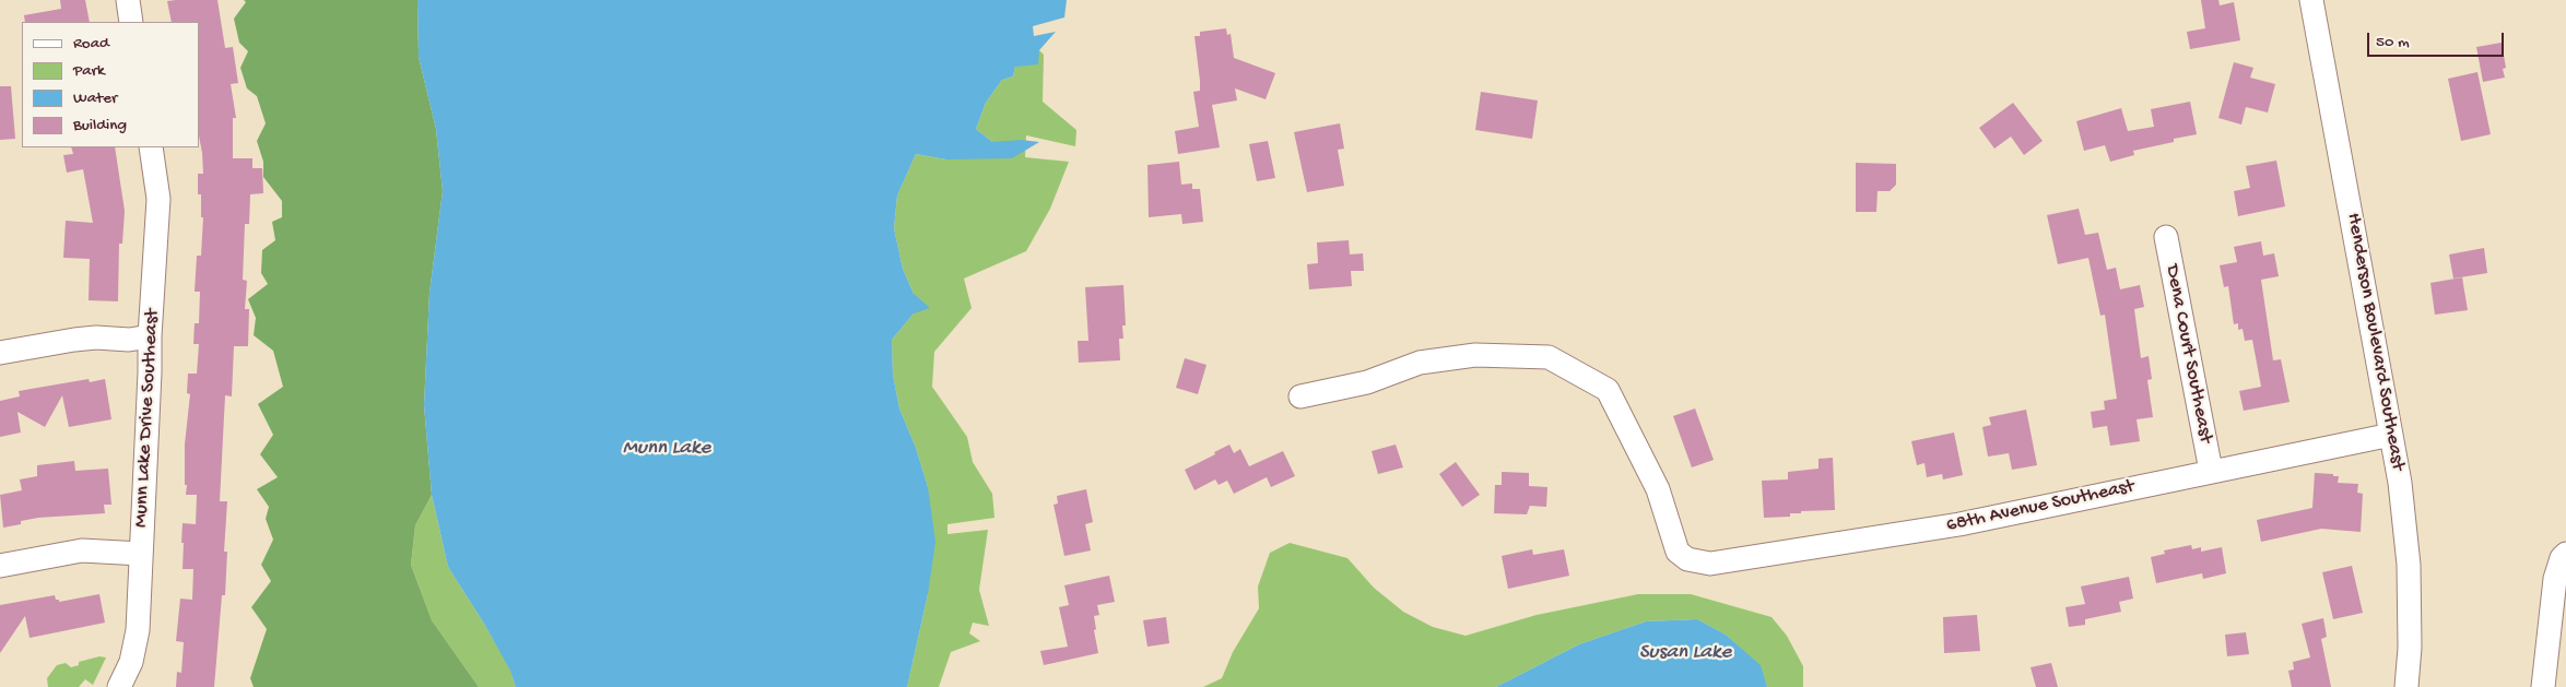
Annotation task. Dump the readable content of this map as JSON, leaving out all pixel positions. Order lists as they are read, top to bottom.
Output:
{
  "streets": {
    "street": [
      "Henderson Boulevard Southeast",
      "Dena Court Southeast",
      "Munn Lake Drive Southeast",
      "68th Avenue Southeast"
    ]
  },
  "crossings": [
    ["Henderson Boulevard Southeast", "68th Avenue Southeast"],
    ["Dena Court Southeast", "68th Avenue Southeast"]
  ],
  "water": ["Munn Lake", "Susan Lake"],
  "legend": [
    "Road",
    "Park",
    "Water",
    "Building"
  ],
  "scale_bar": "50 m"
}
